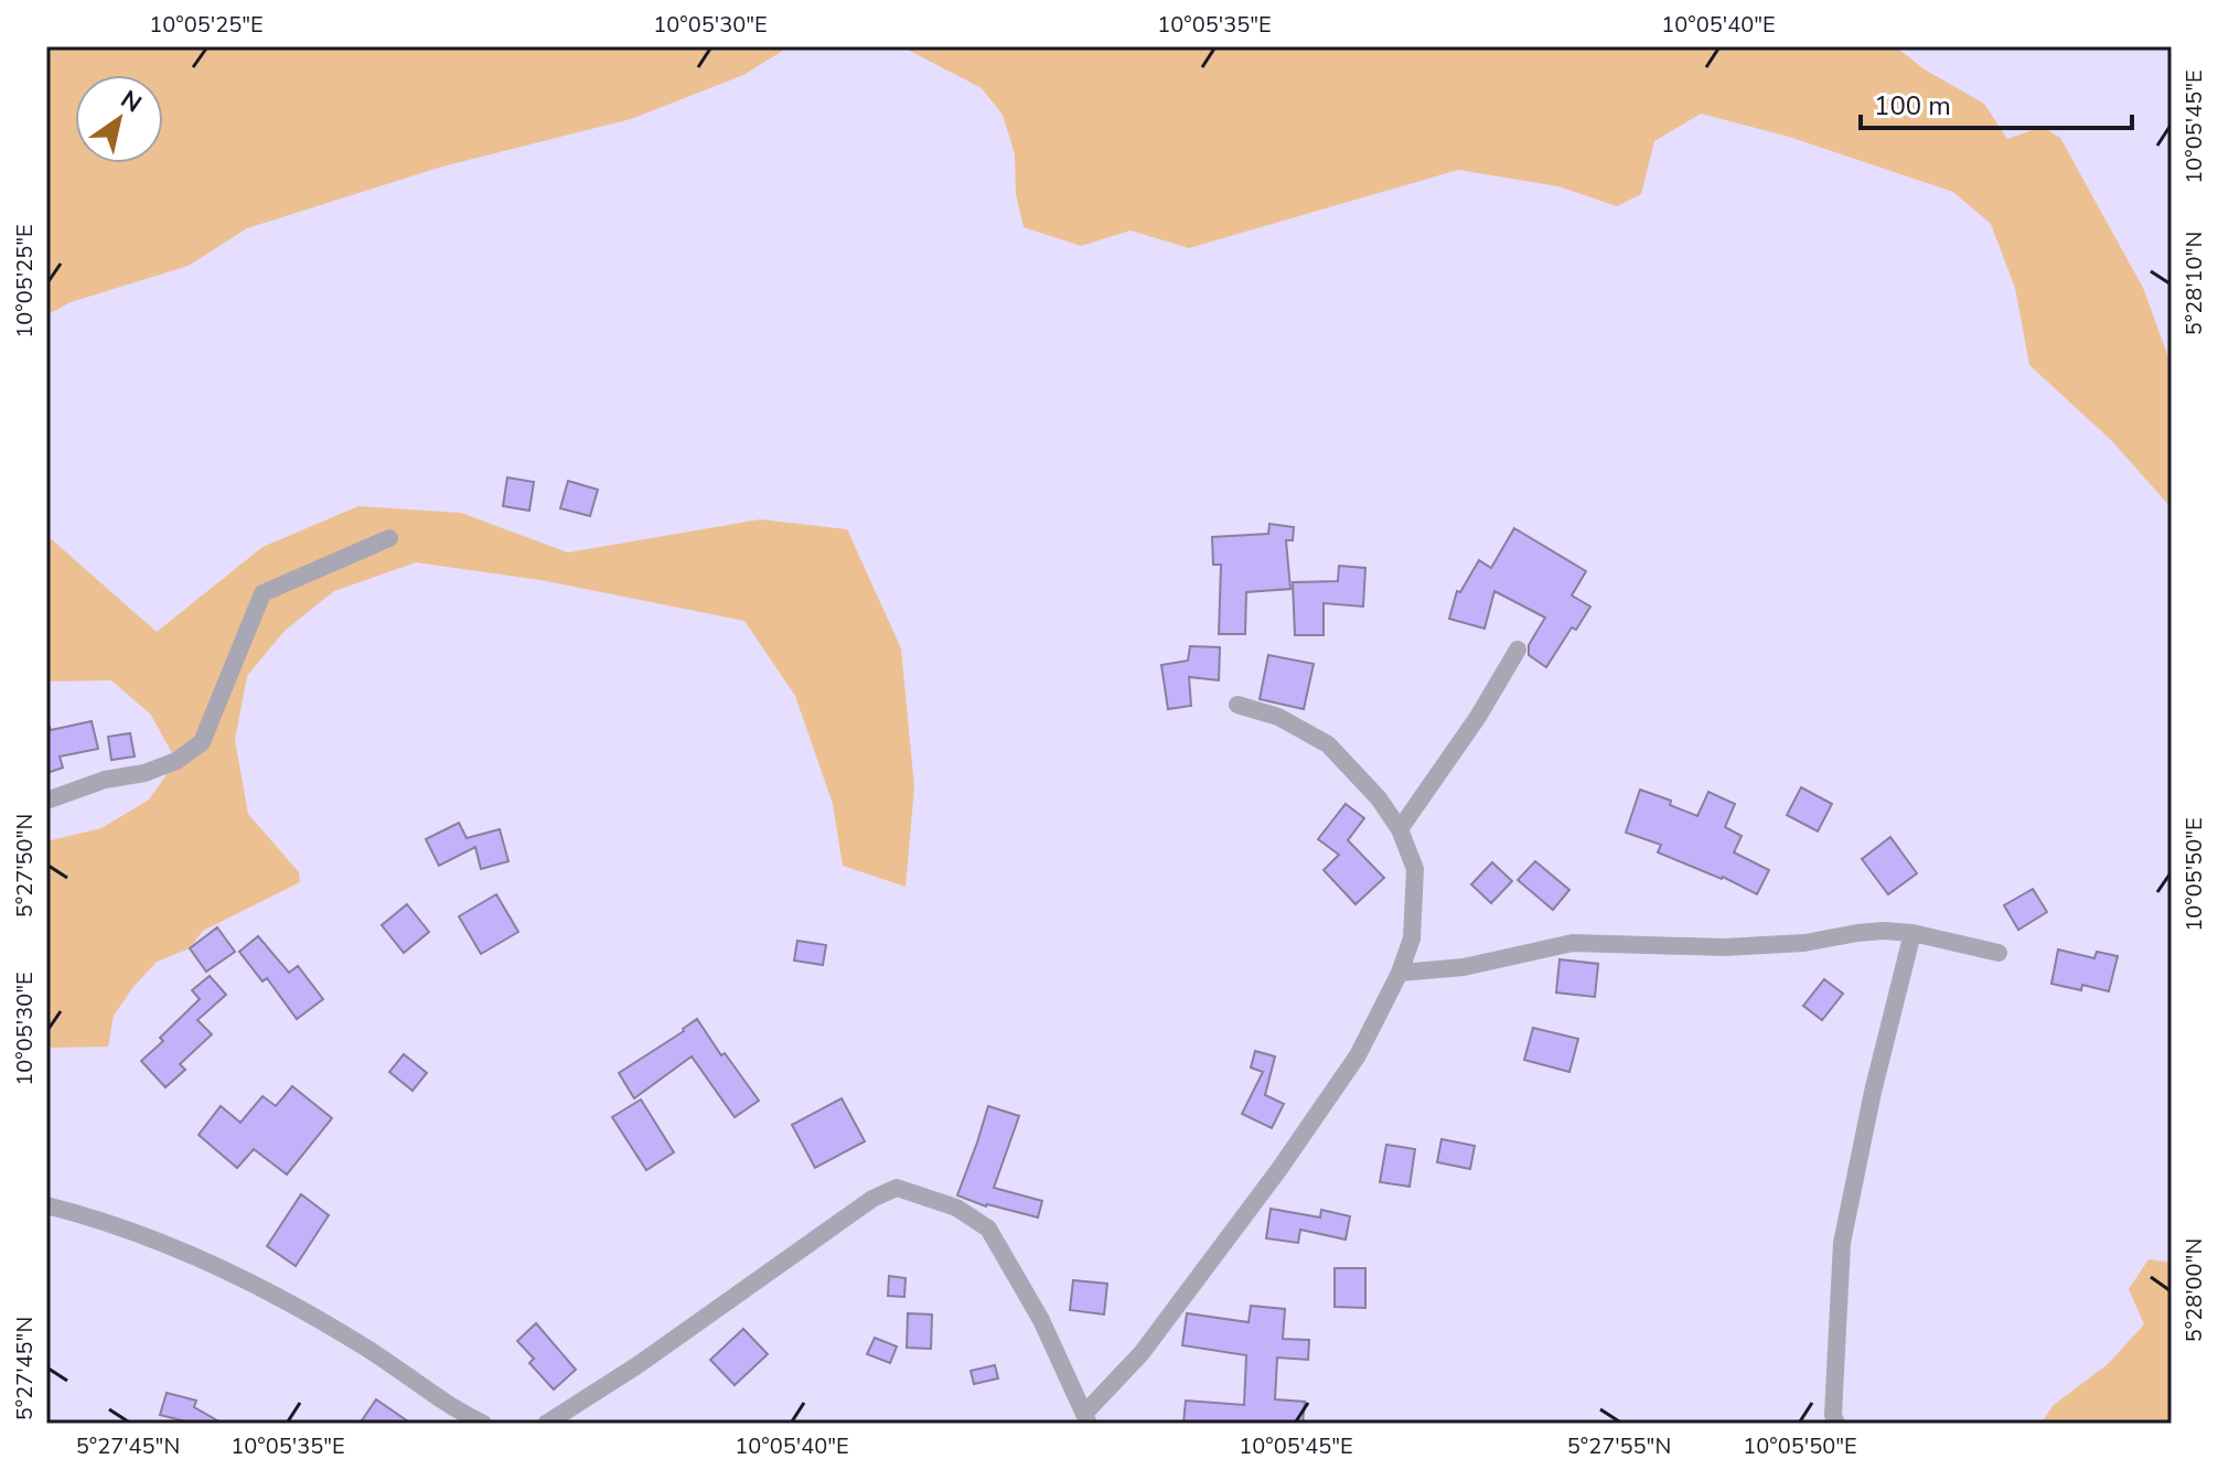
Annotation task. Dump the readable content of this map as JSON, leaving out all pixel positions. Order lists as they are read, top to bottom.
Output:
{
  "scale_bar": "100 m",
  "north": "top right",
  "coordinates": [
    "10°05'25\"E",
    "10°05'30\"E",
    "10°05'35\"E",
    "10°05'40\"E",
    "10°05'45\"E",
    "5°28'10\"N",
    "5°27'50\"N",
    "10°05'50\"E",
    "5°28'00\"N",
    "5°27'45\"N",
    "5°27'55\"N"
  ]
}
